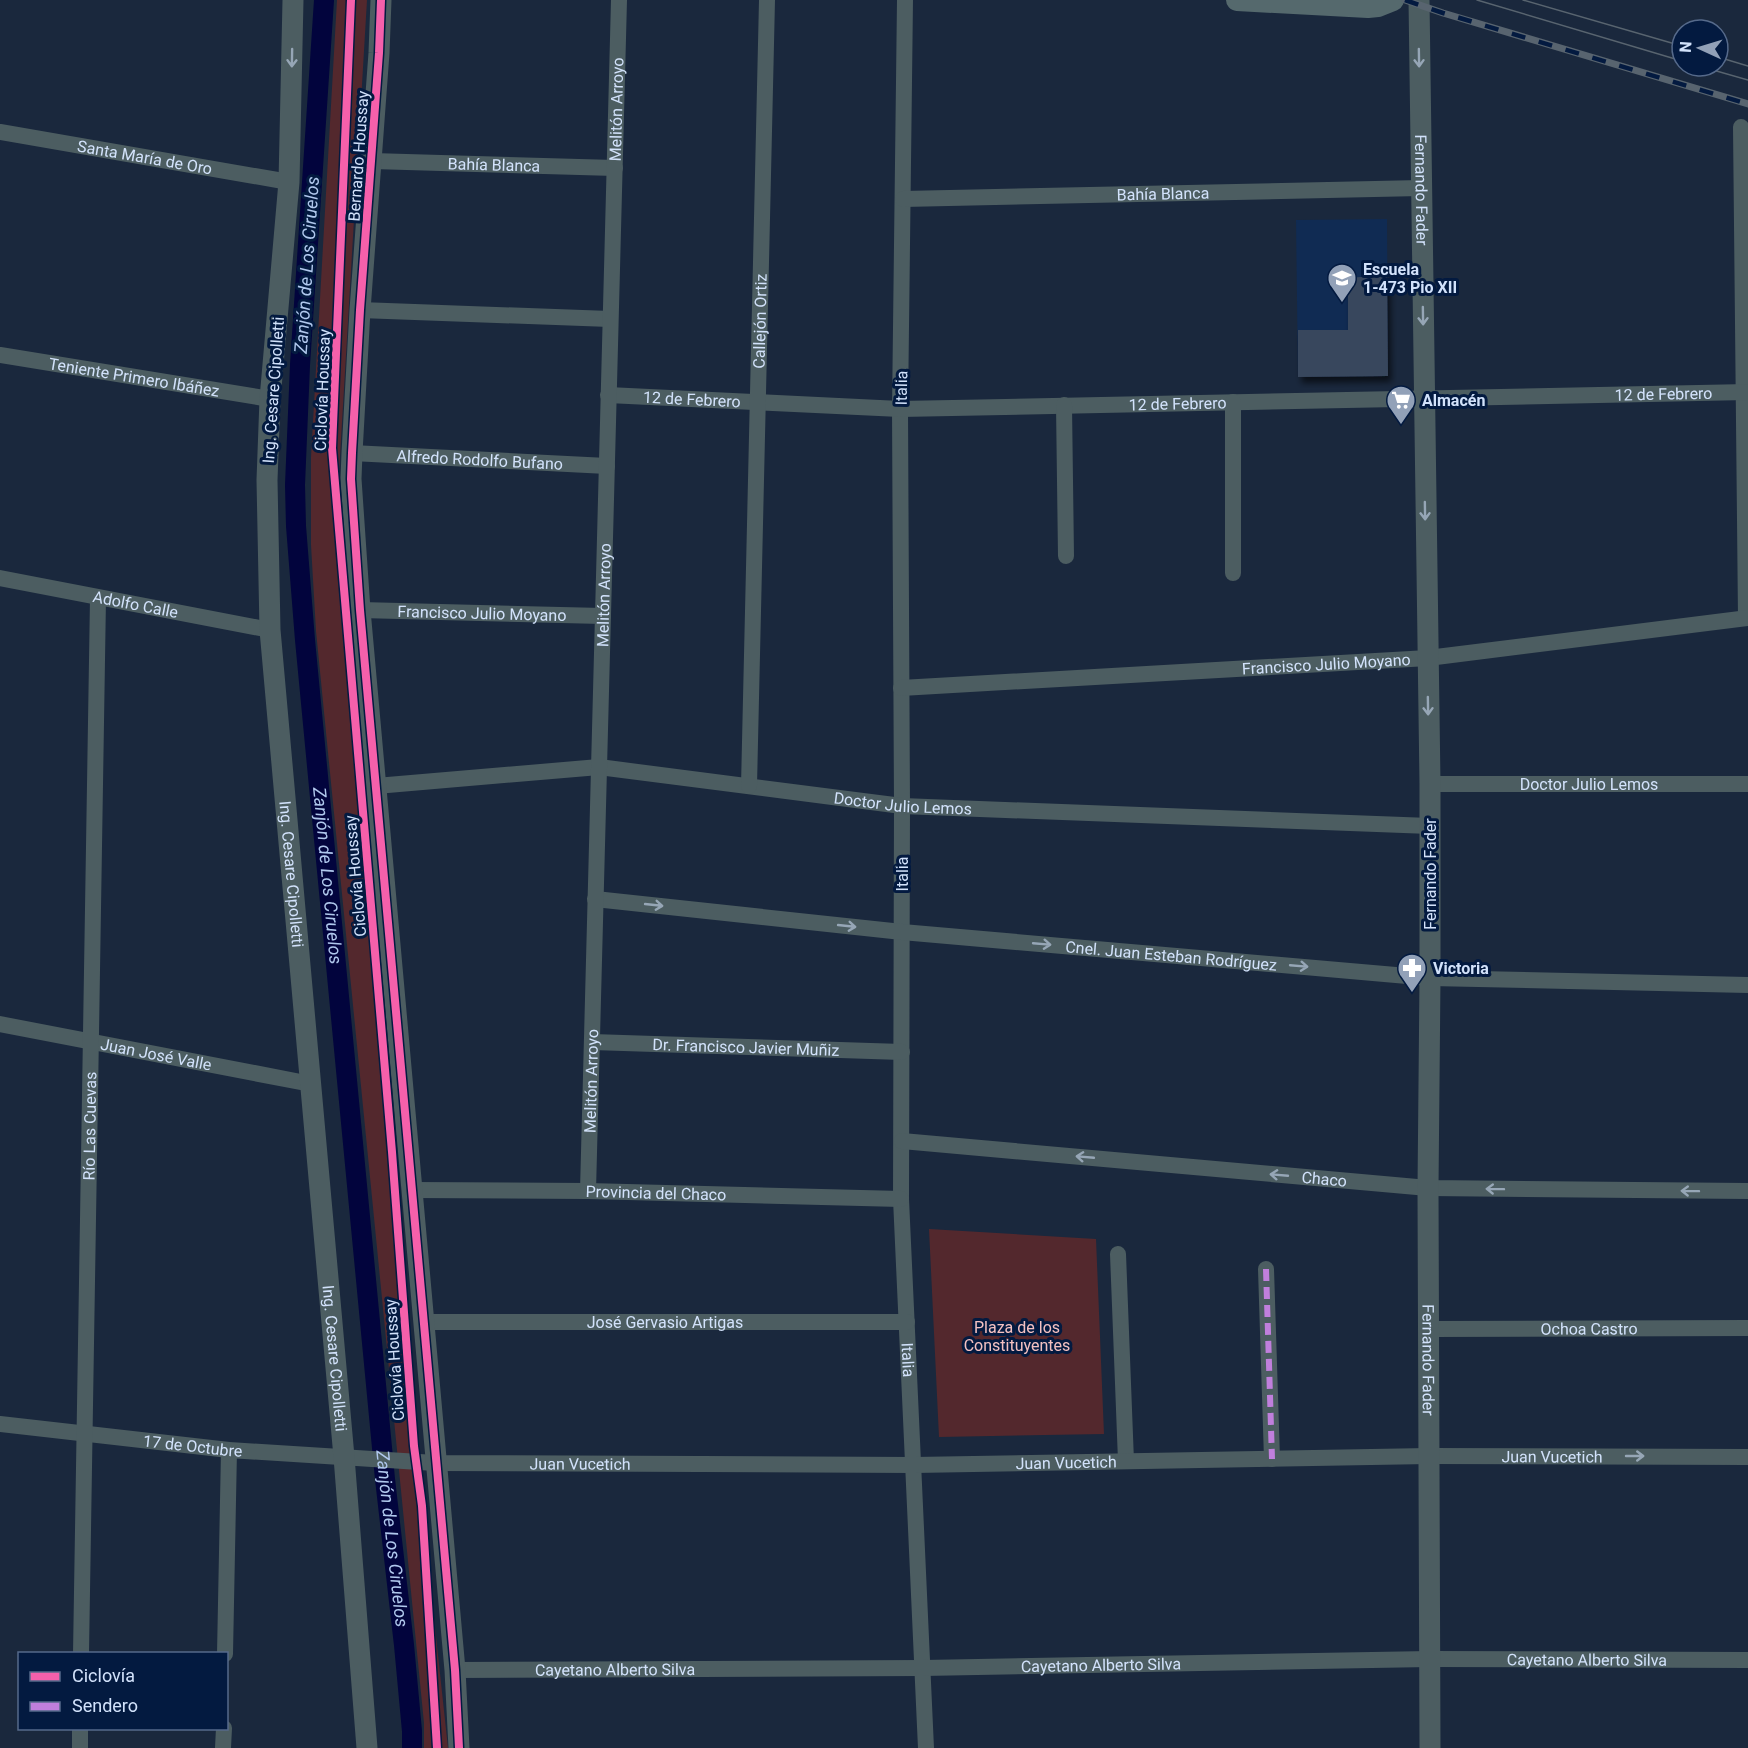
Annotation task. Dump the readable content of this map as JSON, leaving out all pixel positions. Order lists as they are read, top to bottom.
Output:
{
  "streets": {
    "street": [
      "Melitón Arroyo",
      "Bernardo Houssay",
      "Santa María de Oro",
      "Bahía Blanca",
      "Fernando Fader",
      "Callejón Ortiz",
      "Teniente Primero Ibáñez",
      "Italia",
      "Ing. Cesare Cipolletti",
      "12 de Febrero",
      "Alfredo Rodolfo Bufano",
      "Adolfo Calle",
      "Francisco Julio Moyano",
      "Doctor Julio Lemos",
      "Cnel. Juan Esteban Rodríguez",
      "Dr. Francisco Javier Muñiz",
      "Juan José Valle",
      "Río Las Cuevas",
      "Chaco",
      "Provincia del Chaco",
      "José Gervasio Artigas",
      "Ochoa Castro",
      "17 de Octubre",
      "Juan Vucetich",
      "Cayetano Alberto Silva"
    ],
    "cycle path": ["Ciclovía Houssay"]
  },
  "crossings": [
    ["Melitón Arroyo", "Bahía Blanca"],
    ["Melitón Arroyo", "12 de Febrero"],
    ["Melitón Arroyo", "Alfredo Rodolfo Bufano"],
    ["Melitón Arroyo", "Francisco Julio Moyano"],
    ["Melitón Arroyo", "Doctor Julio Lemos"],
    ["Melitón Arroyo", "Cnel. Juan Esteban Rodríguez"],
    ["Melitón Arroyo", "Dr. Francisco Javier Muñiz"],
    ["Melitón Arroyo", "Provincia del Chaco"],
    ["Bernardo Houssay", "Bahía Blanca"],
    ["Bernardo Houssay", "Alfredo Rodolfo Bufano"],
    ["Bernardo Houssay", "Francisco Julio Moyano"],
    ["Bernardo Houssay", "Doctor Julio Lemos"],
    ["Bernardo Houssay", "Provincia del Chaco"],
    ["Bernardo Houssay", "José Gervasio Artigas"],
    ["Bernardo Houssay", "Juan Vucetich"],
    ["Bernardo Houssay", "Cayetano Alberto Silva"],
    ["Santa María de Oro", "Ing. Cesare Cipolletti"],
    ["Bahía Blanca", "Fernando Fader"],
    ["Bahía Blanca", "Italia"],
    ["Fernando Fader", "12 de Febrero"],
    ["Fernando Fader", "Francisco Julio Moyano"],
    ["Fernando Fader", "Doctor Julio Lemos"],
    ["Fernando Fader", "Cnel. Juan Esteban Rodríguez"],
    ["Fernando Fader", "Chaco"],
    ["Fernando Fader", "Ochoa Castro"],
    ["Fernando Fader", "Juan Vucetich"],
    ["Fernando Fader", "Cayetano Alberto Silva"],
    ["Callejón Ortiz", "12 de Febrero"],
    ["Callejón Ortiz", "Doctor Julio Lemos"],
    ["Teniente Primero Ibáñez", "Ing. Cesare Cipolletti"],
    ["Italia", "12 de Febrero"],
    ["Italia", "Francisco Julio Moyano"],
    ["Italia", "Doctor Julio Lemos"],
    ["Italia", "Cnel. Juan Esteban Rodríguez"],
    ["Italia", "Dr. Francisco Javier Muñiz"],
    ["Italia", "Chaco"],
    ["Italia", "Provincia del Chaco"],
    ["Italia", "José Gervasio Artigas"],
    ["Italia", "Juan Vucetich"],
    ["Italia", "Cayetano Alberto Silva"],
    ["Ing. Cesare Cipolletti", "Adolfo Calle"],
    ["Ing. Cesare Cipolletti", "Juan José Valle"],
    ["Ing. Cesare Cipolletti", "17 de Octubre"],
    ["Adolfo Calle", "Río Las Cuevas"],
    ["Juan José Valle", "Río Las Cuevas"],
    ["Río Las Cuevas", "17 de Octubre"],
    ["17 de Octubre", "Juan Vucetich"]
  ],
  "one_way": ["Fernando Fader", "Cnel. Juan Esteban Rodríguez", "Chaco"],
  "water": ["Zanjón de Los Ciruelos"],
  "parks": ["Plaza de los Constituyentes"],
  "places": {
    "school or university": ["Escuela 1-473 Pio XII"],
    "supermarket": ["Almacén"],
    "pharmacy": ["Victoria"]
  },
  "legend": ["Ciclovía", "Sendero"],
  "north": "left"
}
